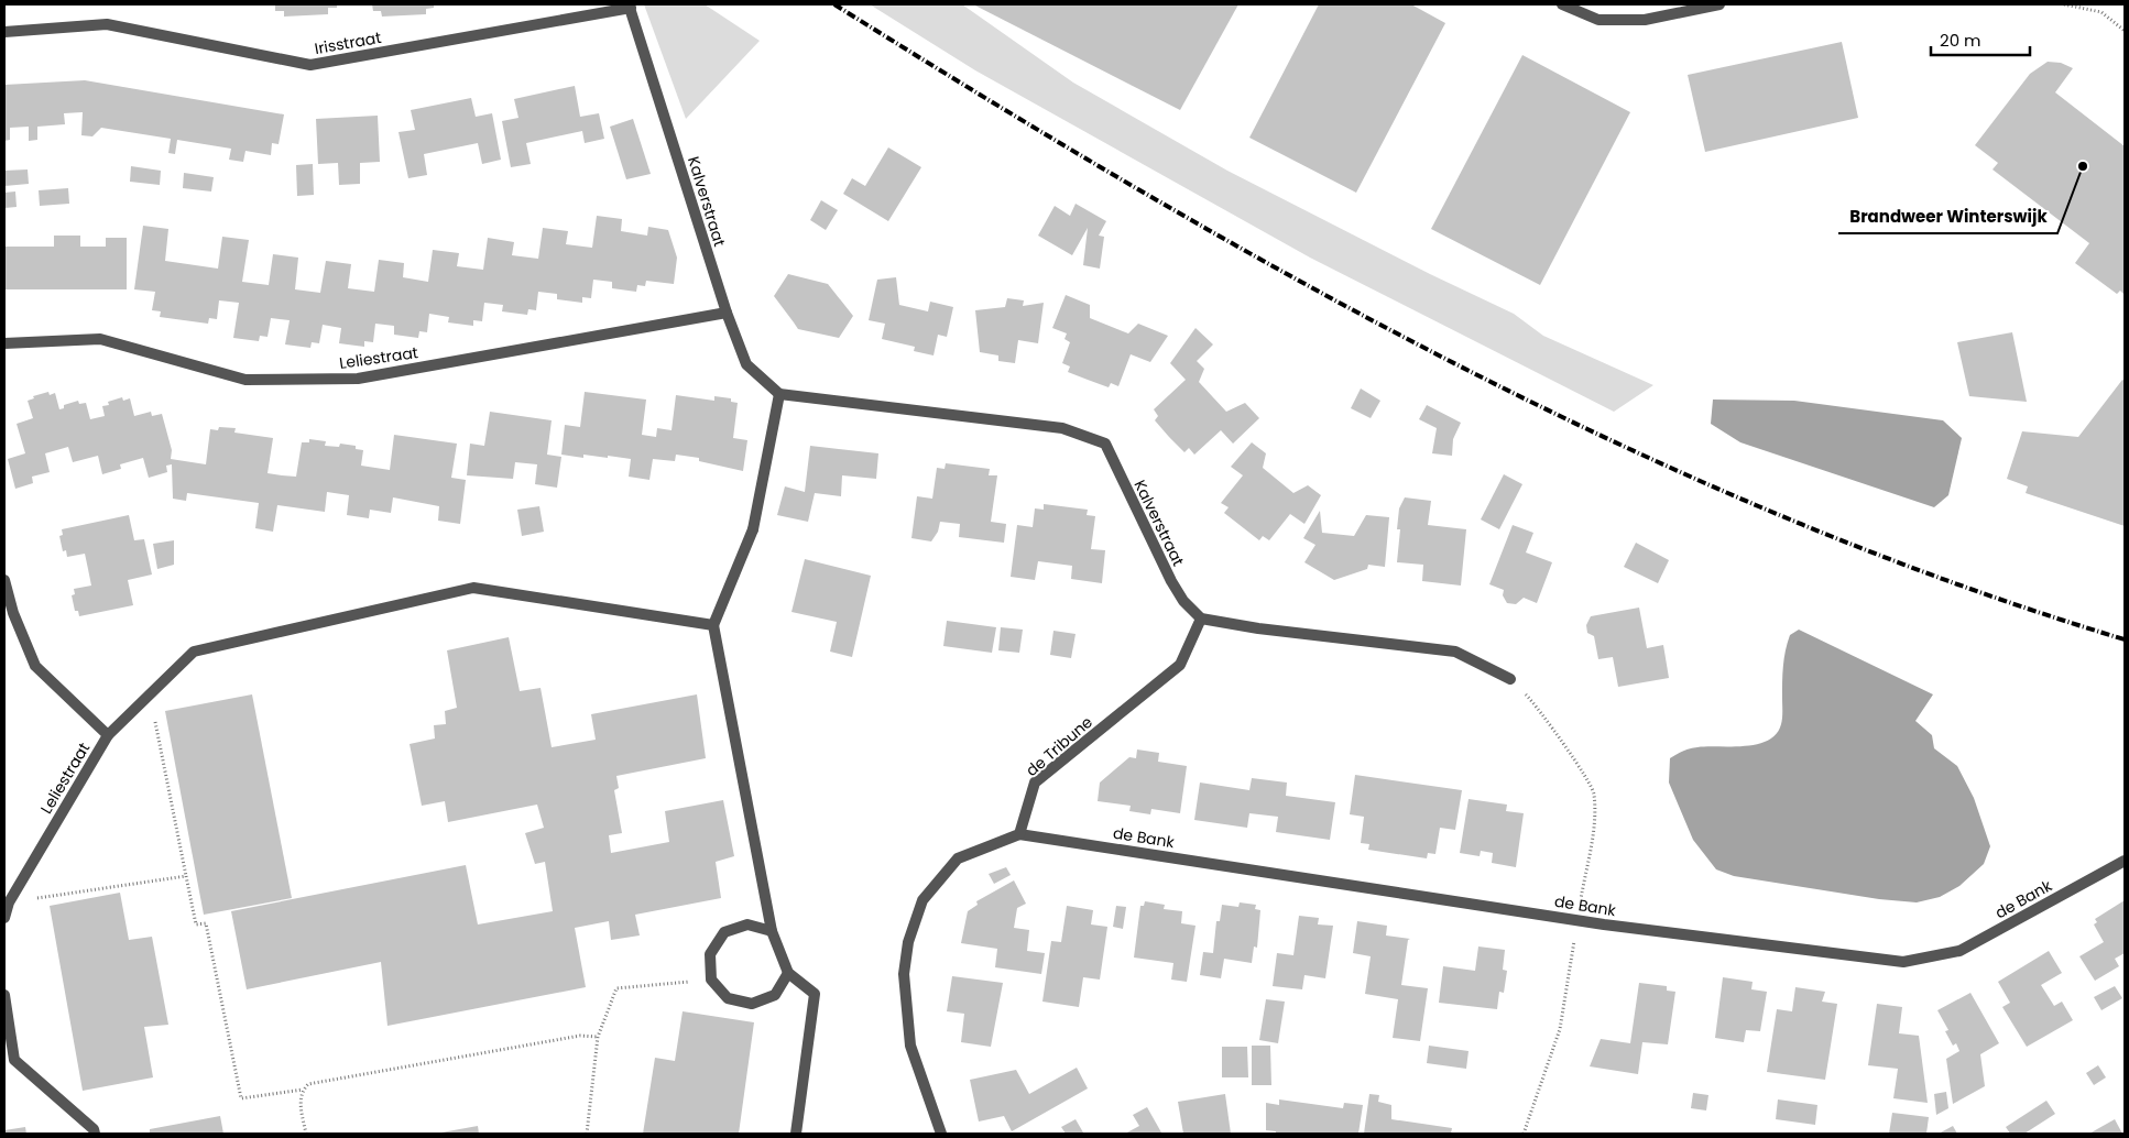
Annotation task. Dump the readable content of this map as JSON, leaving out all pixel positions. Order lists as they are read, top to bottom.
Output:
{
  "streets": {
    "street": [
      "Irisstraat",
      "Kalverstraat",
      "Leliestraat",
      "de Tribune",
      "de Bank"
    ]
  },
  "crossings": [
    ["Irisstraat", "Kalverstraat"],
    ["Kalverstraat", "Leliestraat"],
    ["Kalverstraat", "de Tribune"],
    ["de Tribune", "de Bank"]
  ],
  "places": ["Brandweer Winterswijk"],
  "scale_bar": "20 m"
}
